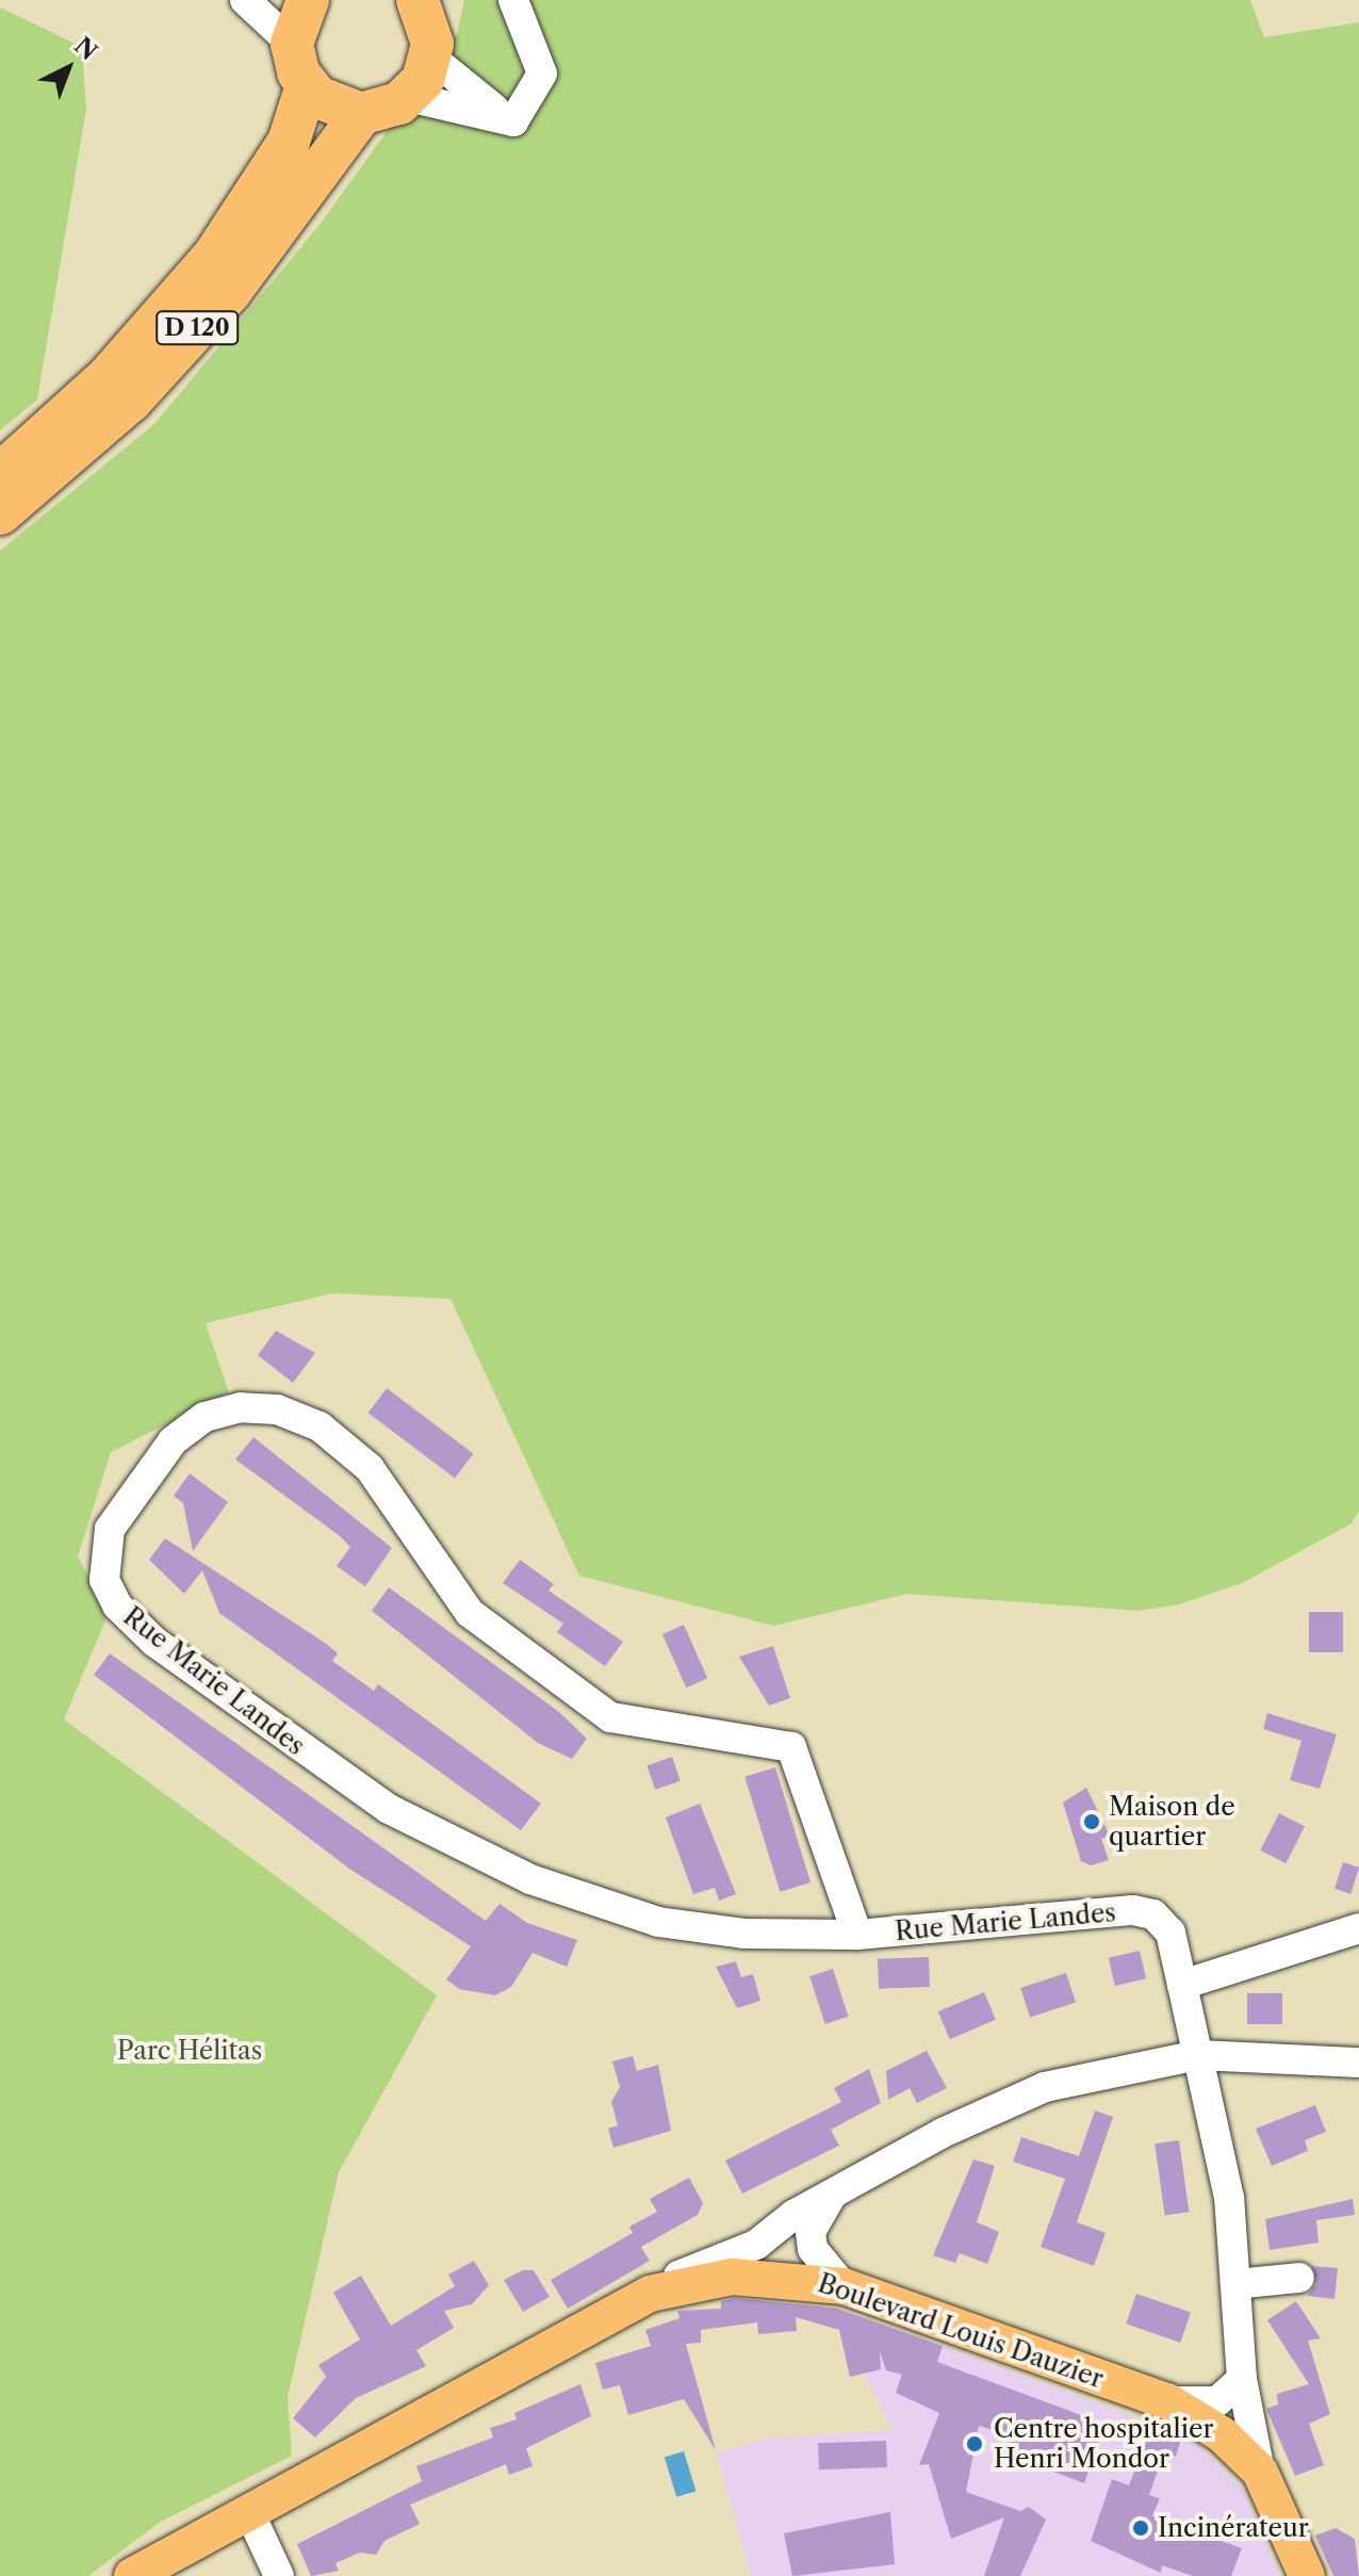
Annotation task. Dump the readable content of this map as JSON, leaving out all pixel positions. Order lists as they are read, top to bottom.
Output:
{
  "streets": {
    "highway": ["D 120"],
    "main road": ["Boulevard Louis Dauzier"],
    "street": ["Rue Marie Landes"]
  },
  "parks": ["Parc Hélitas"],
  "places": ["Maison de quartier", "Centre hospitalier Henri Mondor", "Incinérateur"],
  "north": "top right"
}
